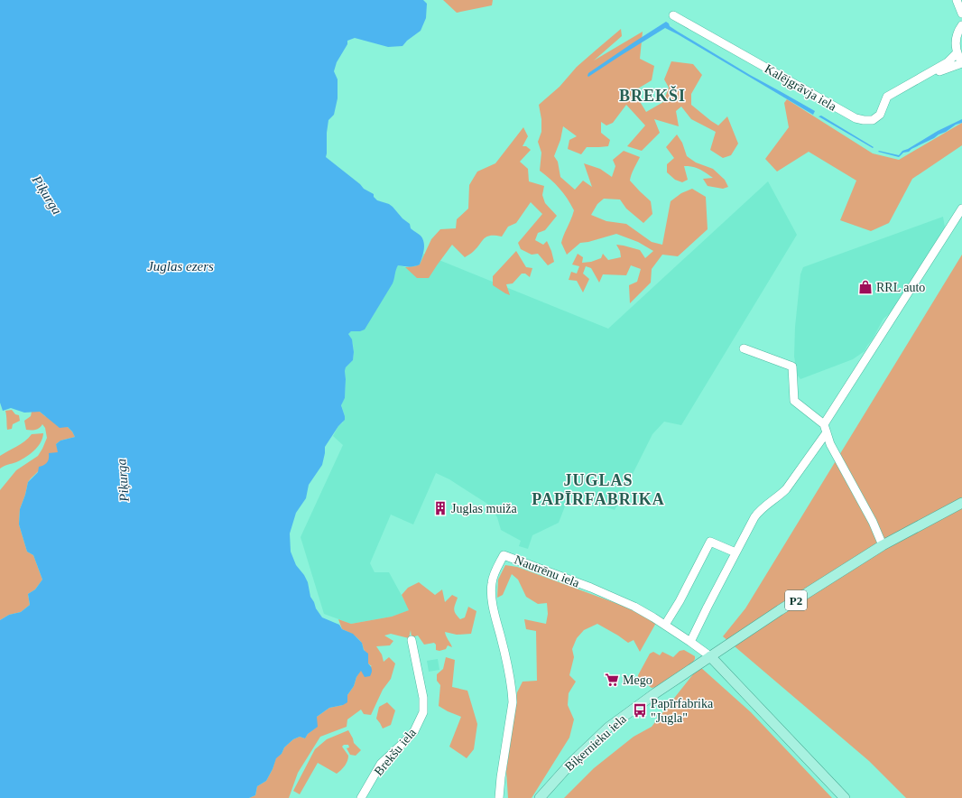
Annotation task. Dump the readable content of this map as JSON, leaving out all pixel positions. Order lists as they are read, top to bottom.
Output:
{
  "streets": {
    "main road": ["P2", "Biķernieku iela"],
    "street": ["Kalējgrāvja iela", "Nautrēnu iela", "Brekšu iela"]
  },
  "crossings": [
    ["Nautrēnu iela", "P2"],
    ["Nautrēnu iela", "Biķernieku iela"],
    ["P2", "Biķernieku iela"]
  ],
  "districts": ["BREKŠI", "JUGLAS PAPĪRFABRIKA"],
  "water": ["Piķurga", "Juglas ezers"],
  "places": {
    "shop": ["RRL auto"],
    "building": ["Juglas muiža"],
    "supermarket": ["Mego"],
    "bus stop": ["Papīrfabrika \"Jugla\""]
  }
}
